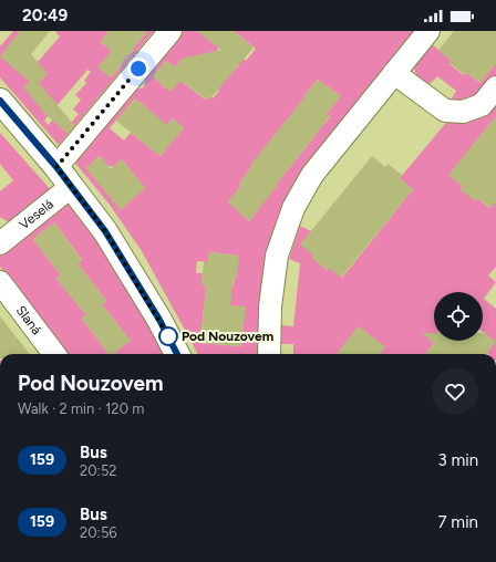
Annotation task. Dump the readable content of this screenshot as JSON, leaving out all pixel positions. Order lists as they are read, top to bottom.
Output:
{
  "streets": {
    "street": ["Veselá", "Slaná"]
  },
  "places": ["Pod Nouzovem"],
  "lines": ["bus line 159"],
  "page": {
    "status": "20:49",
    "heading": ["Pod Nouzovem", "Walk · 2 min · 120 m"],
    "list": [
      {
        "mark": "159",
        "name": "Bus",
        "note": "20:52",
        "value": "3 min"
      },
      {
        "mark": "159",
        "name": "Bus",
        "note": "20:56",
        "value": "7 min"
      }
    ]
  }
}
